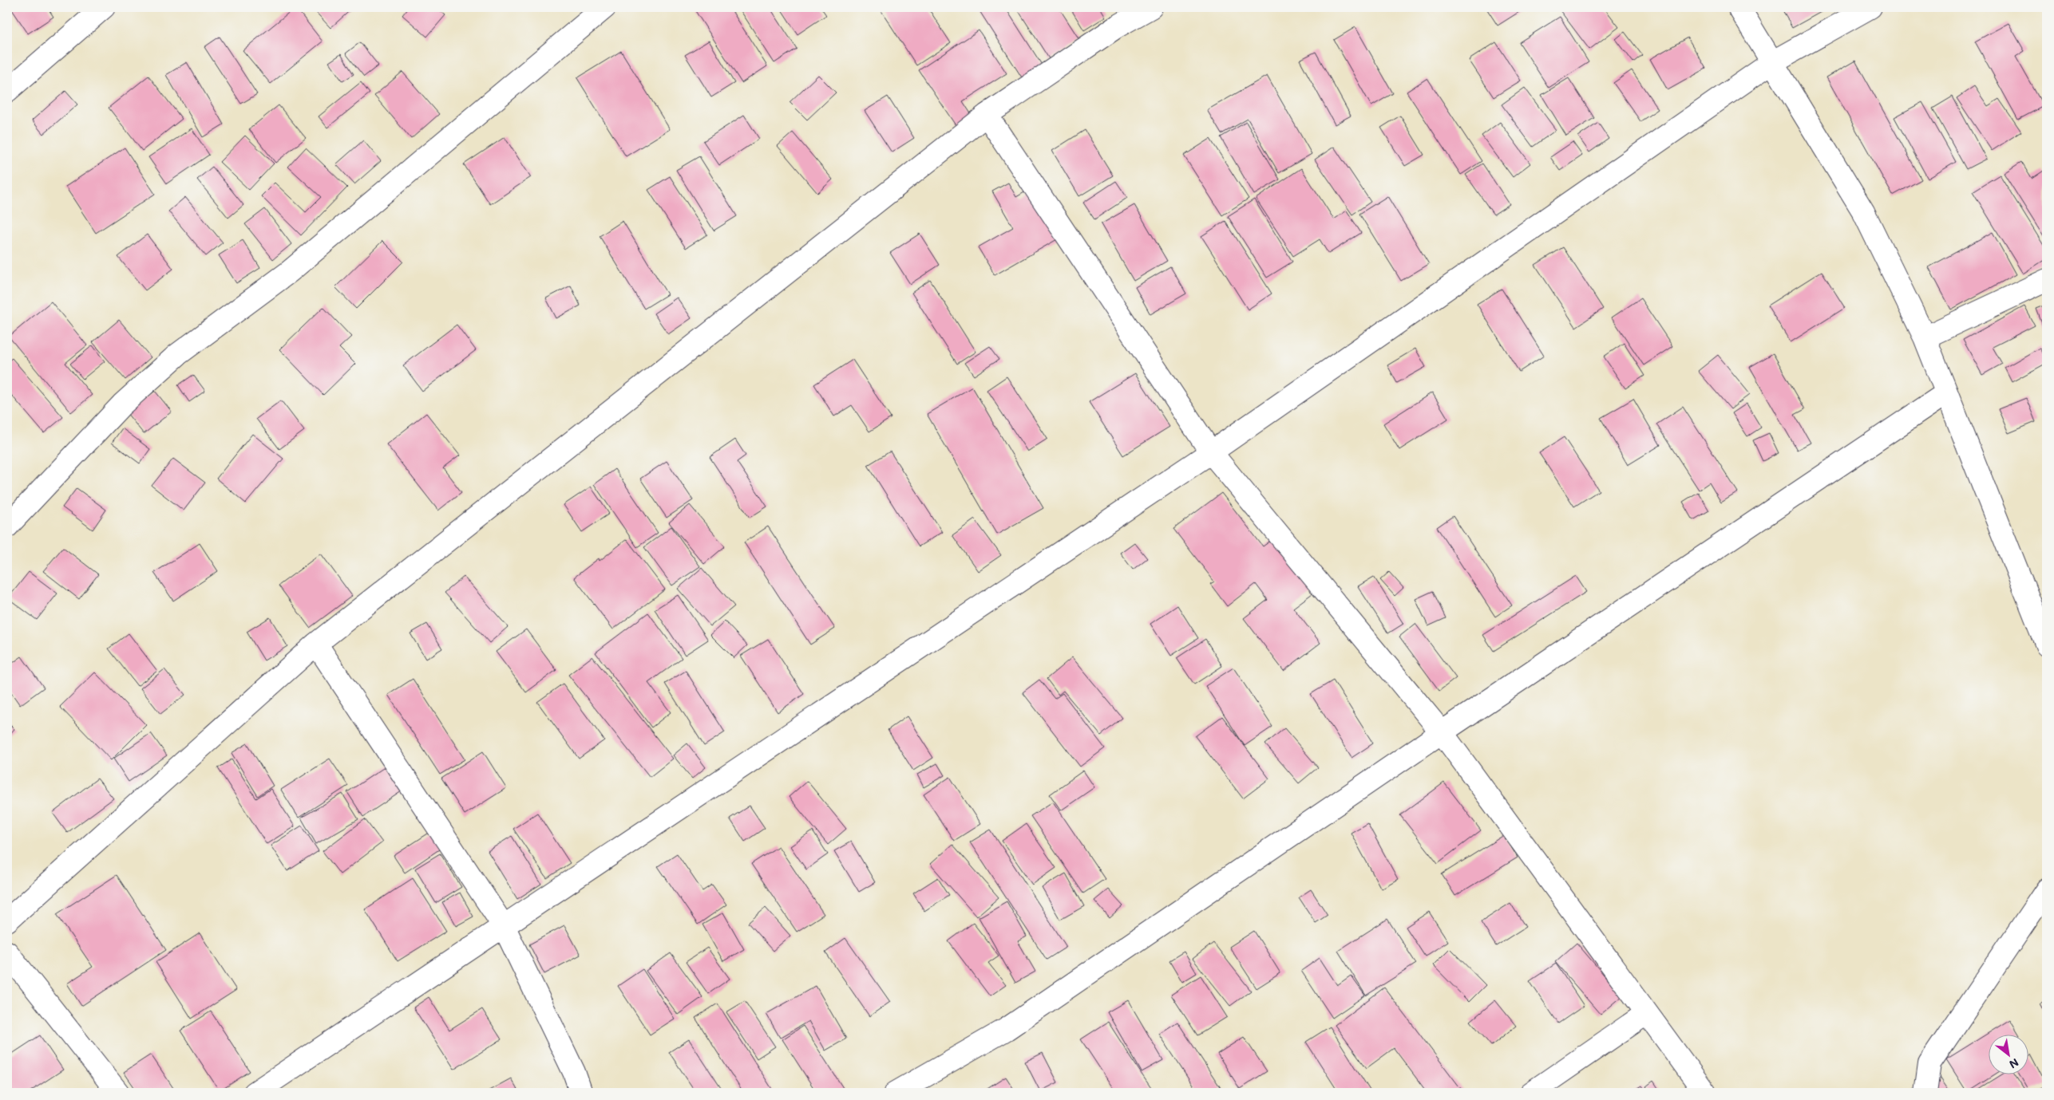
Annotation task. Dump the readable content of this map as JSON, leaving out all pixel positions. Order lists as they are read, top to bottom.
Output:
{
  "north": "bottom right"
}
